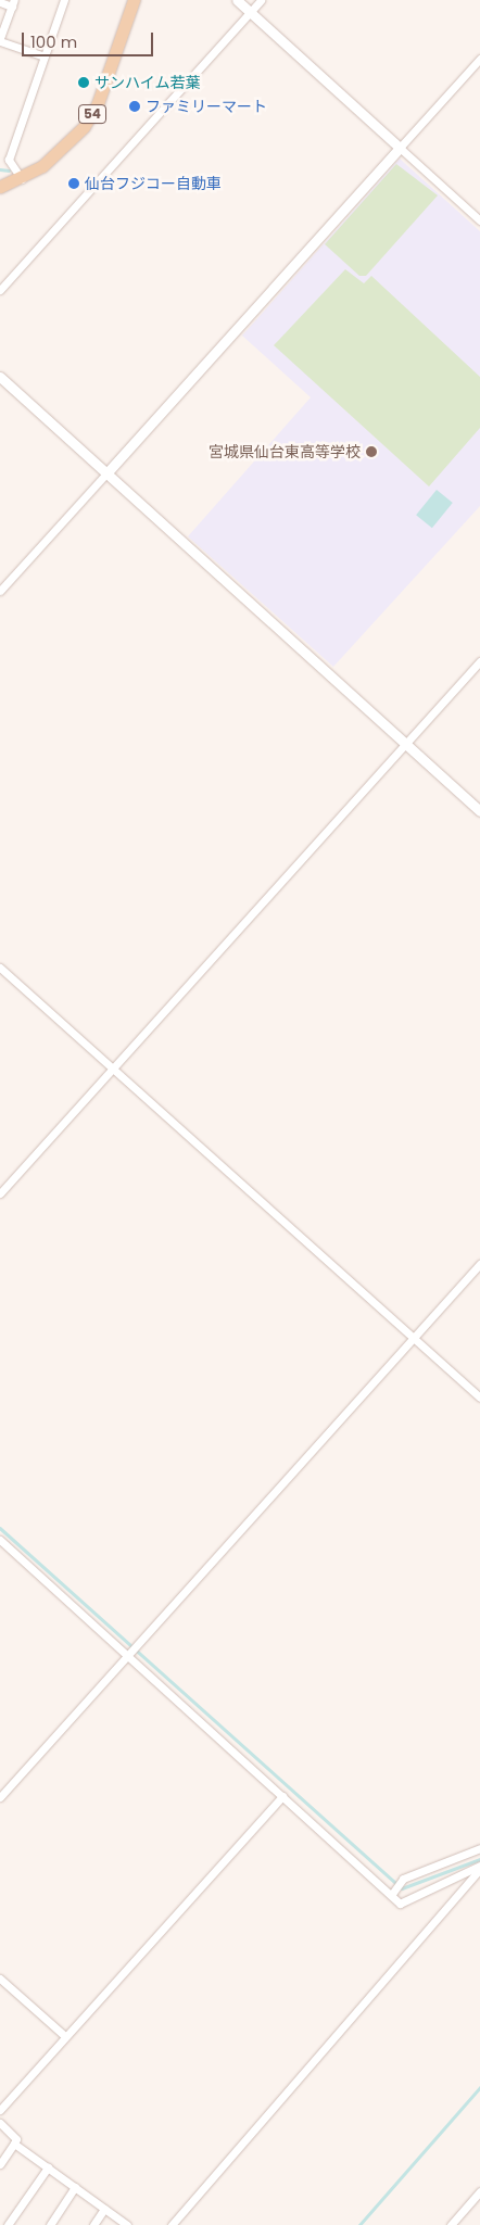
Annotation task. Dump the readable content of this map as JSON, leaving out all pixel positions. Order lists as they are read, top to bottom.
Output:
{
  "streets": {
    "main road": ["54"]
  },
  "places": [
    "サンハイム若葉",
    "ファミリーマート",
    "仙台フジコー自動車",
    "宮城県仙台東高等学校"
  ],
  "scale_bar": "100 m"
}
